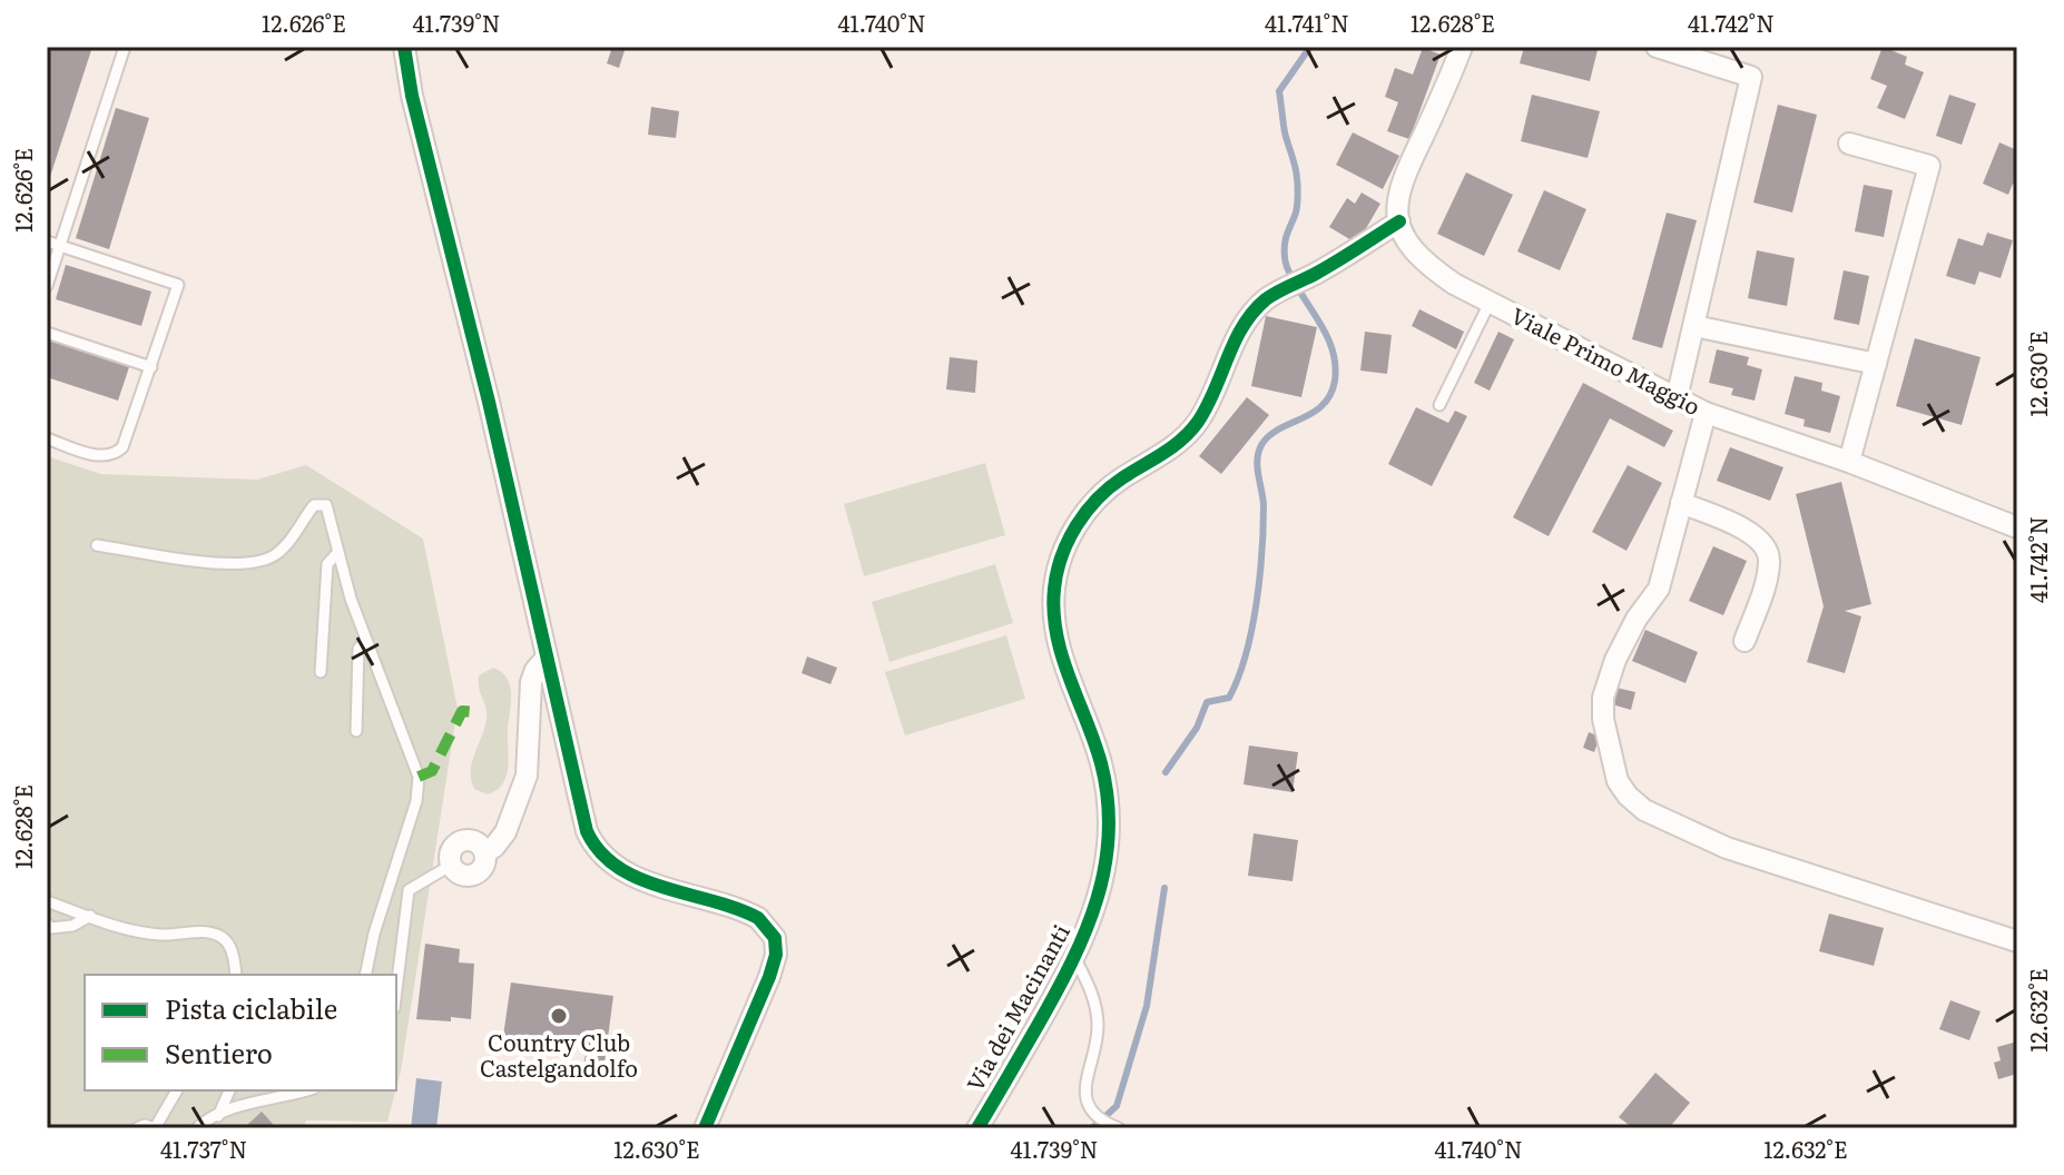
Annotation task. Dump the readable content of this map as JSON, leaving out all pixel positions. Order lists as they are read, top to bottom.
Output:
{
  "streets": {
    "street": ["Viale Primo Maggio", "Via dei Macinanti"]
  },
  "crossings": [
    ["Viale Primo Maggio", "Via dei Macinanti"]
  ],
  "places": ["Country Club Castelgandolfo"],
  "legend": ["Pista ciclabile", "Sentiero"],
  "coordinates": [
    "12.626°E",
    "41.739°N",
    "41.740°N",
    "41.741°N",
    "12.628°E",
    "41.742°N",
    "12.630°E",
    "12.632°E",
    "41.737°N"
  ]
}
